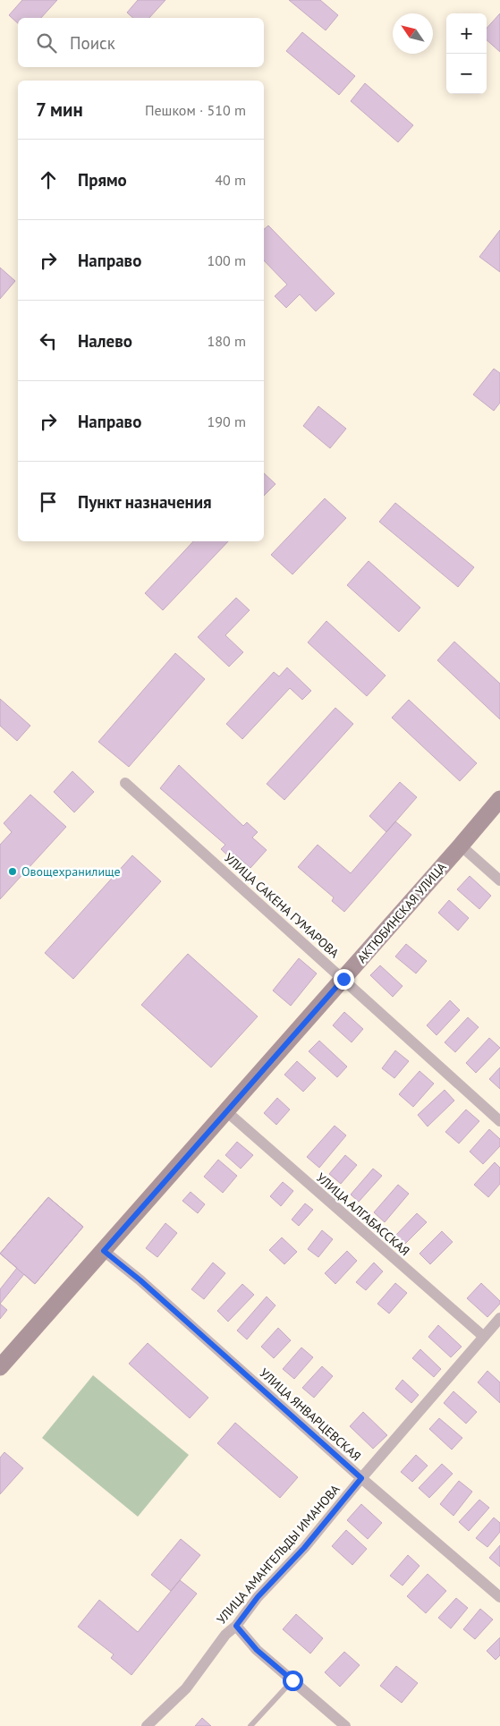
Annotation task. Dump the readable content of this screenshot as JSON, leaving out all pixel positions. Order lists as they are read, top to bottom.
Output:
{
  "streets": {
    "street": [
      "УЛИЦА САКЕНА ГУМАРОВА",
      "АКТЮБИНСКАЯ УЛИЦА",
      "УЛИЦА АЛГАБАССКАЯ",
      "УЛИЦА ЯНВАРЦЕВСКАЯ",
      "УЛИЦА АМАНГЕЛЬДЫ ИМАНОВА"
    ]
  },
  "crossings": [
    ["УЛИЦА САКЕНА ГУМАРОВА", "АКТЮБИНСКАЯ УЛИЦА"],
    ["АКТЮБИНСКАЯ УЛИЦА", "УЛИЦА АЛГАБАССКАЯ"],
    ["АКТЮБИНСКАЯ УЛИЦА", "УЛИЦА ЯНВАРЦЕВСКАЯ"],
    ["УЛИЦА АЛГАБАССКАЯ", "УЛИЦА АМАНГЕЛЬДЫ ИМАНОВА"],
    ["УЛИЦА ЯНВАРЦЕВСКАЯ", "УЛИЦА АМАНГЕЛЬДЫ ИМАНОВА"]
  ],
  "places": ["Овощехранилище"],
  "north": "top left",
  "page": {
    "map_buttons": ["+", "−"],
    "search": "Поиск",
    "heading": ["7 мин", "Пешком · 510 m"],
    "list": [
      ["Прямо", "40 m"],
      ["Направо", "100 m"],
      ["Налево", "180 m"],
      ["Направо", "190 m"],
      "Пункт назначения"
    ]
  }
}
